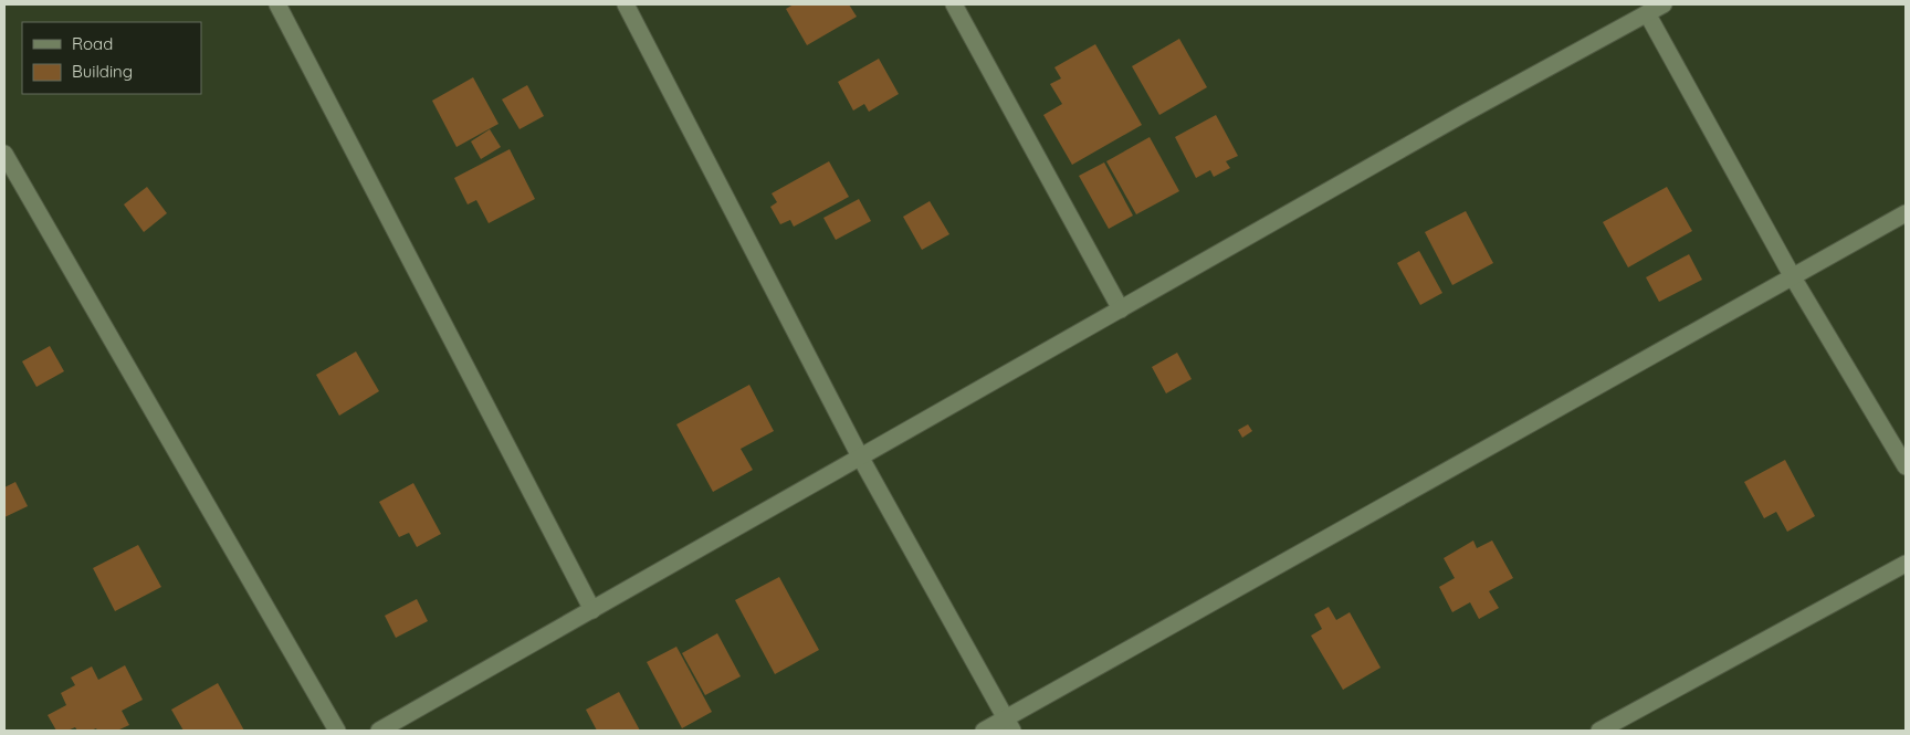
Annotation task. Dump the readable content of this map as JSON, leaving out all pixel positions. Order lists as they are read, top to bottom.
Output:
{
  "legend": ["Road", "Building"]
}
